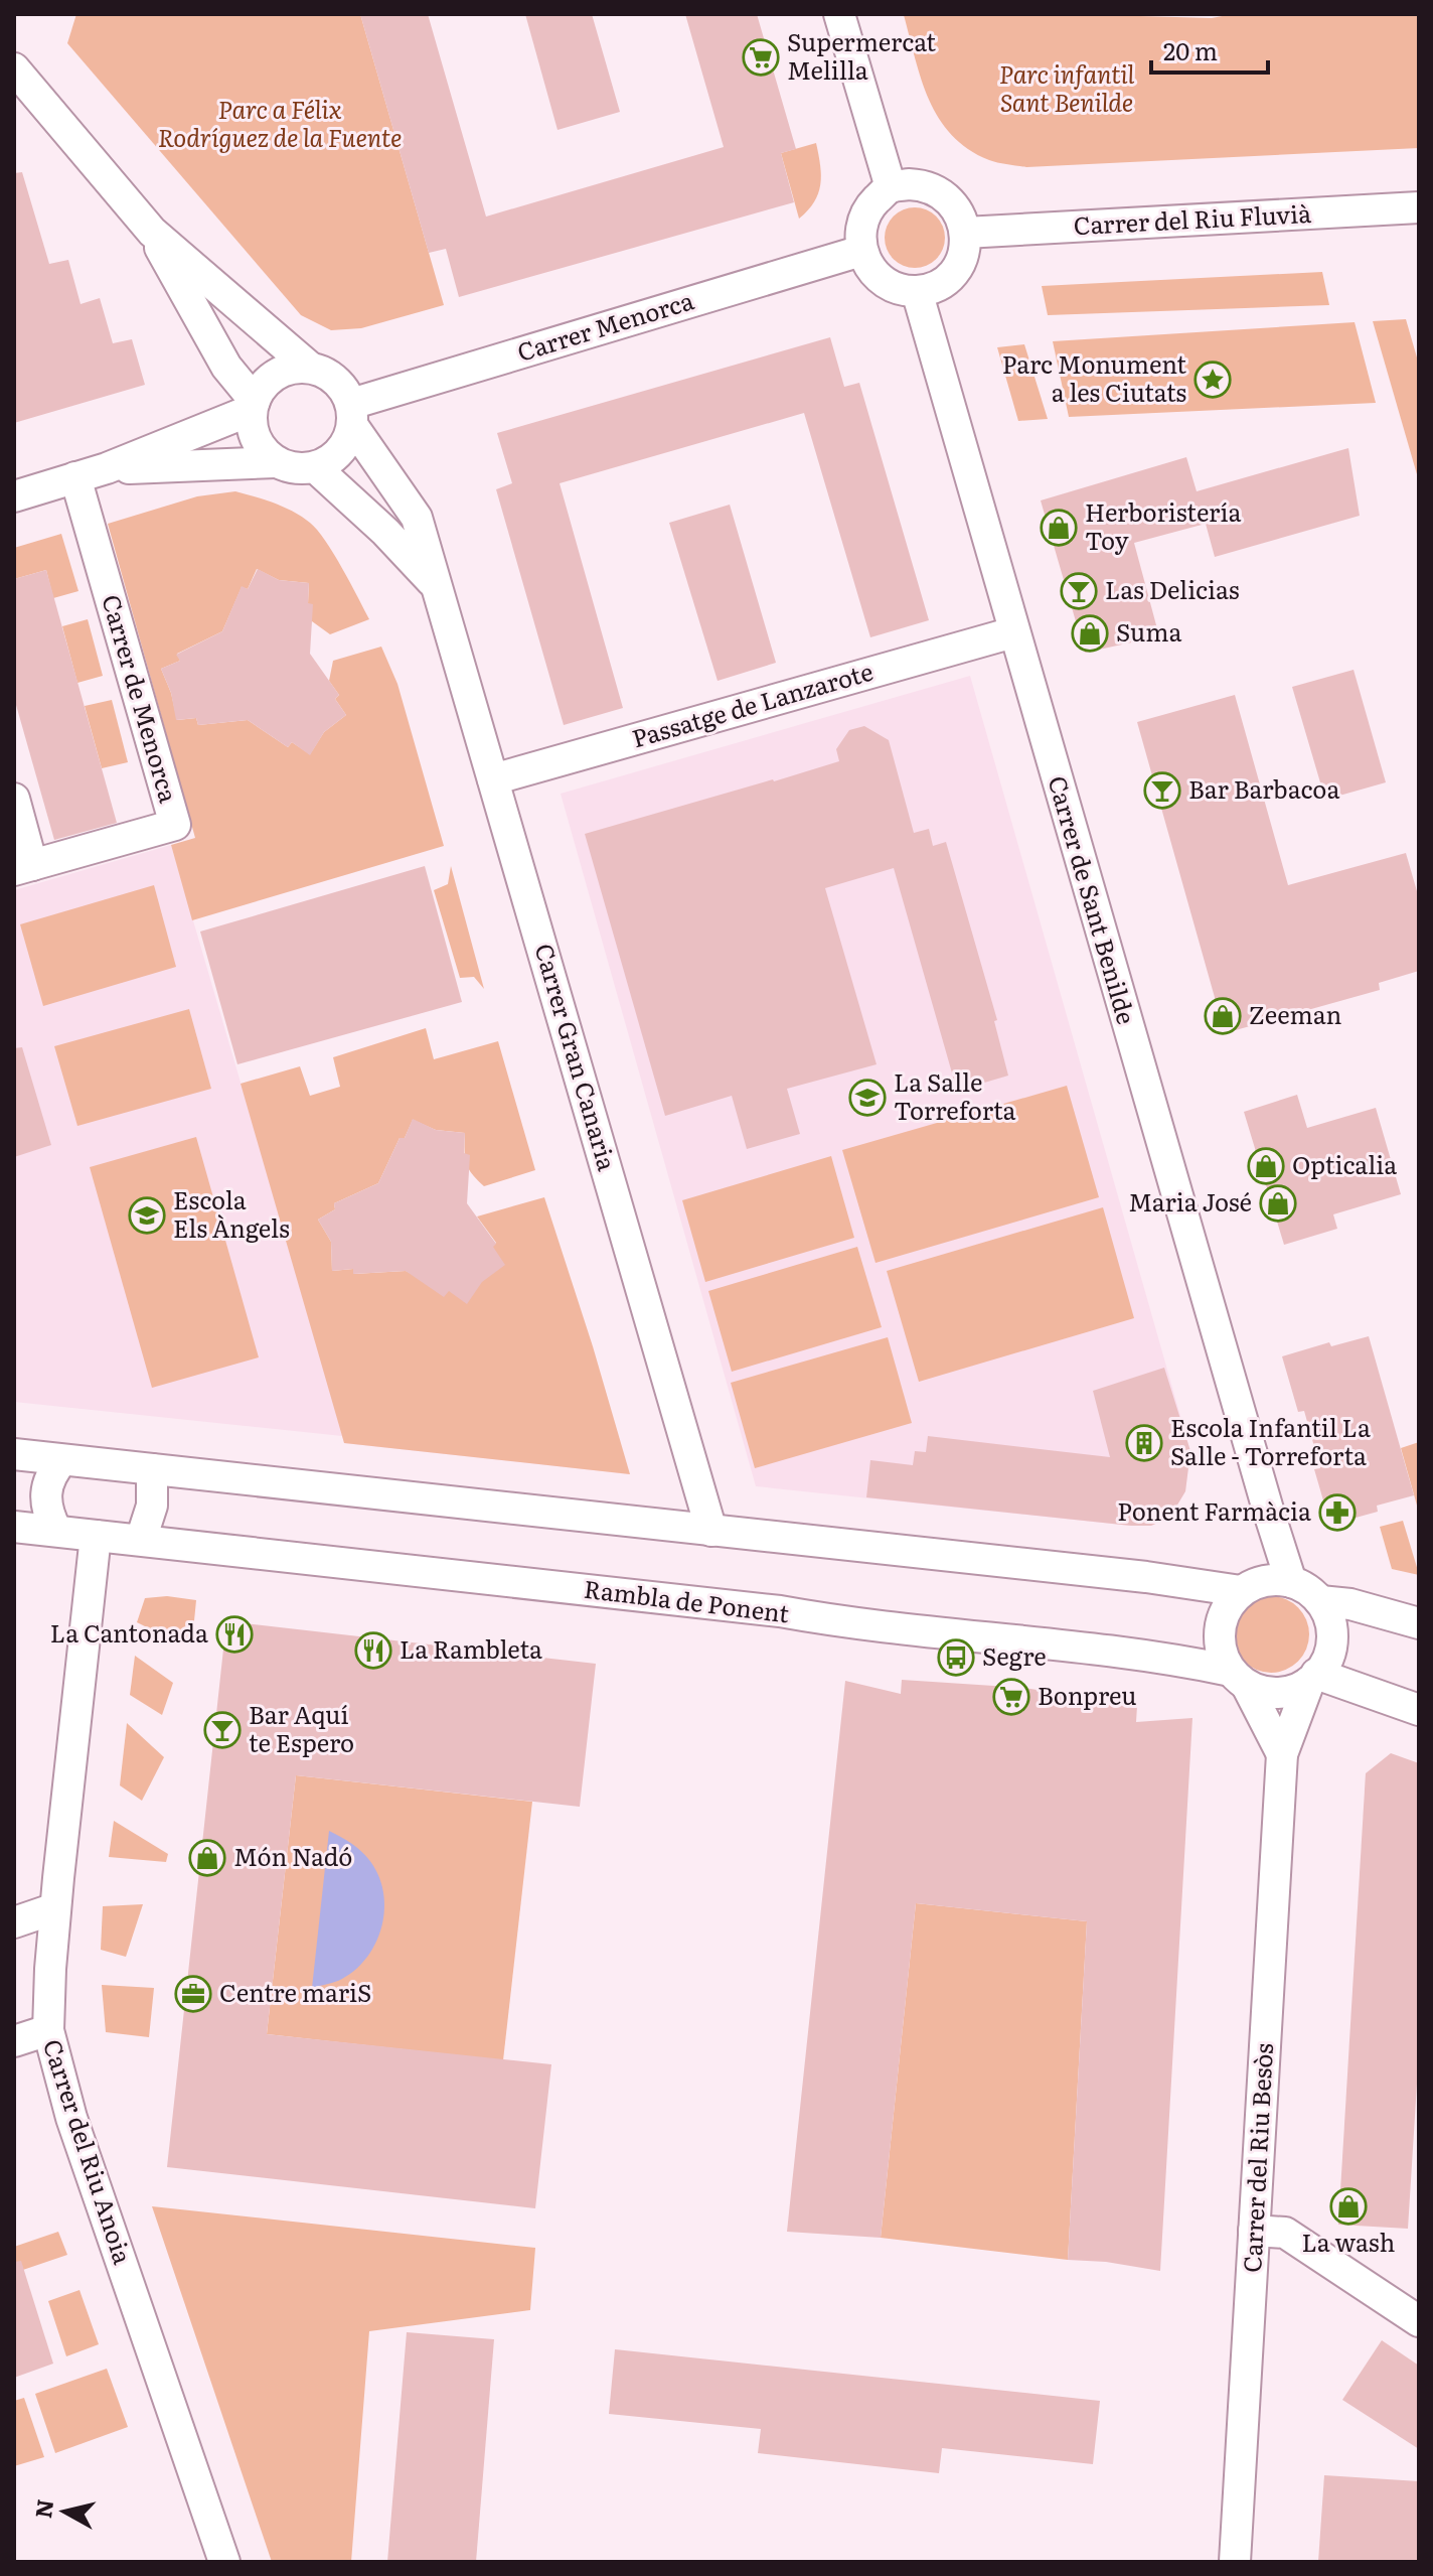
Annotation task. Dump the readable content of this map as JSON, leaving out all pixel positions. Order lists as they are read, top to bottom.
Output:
{
  "streets": {
    "street": [
      "Carrer del Riu Fluvià",
      "Carrer Menorca",
      "Carrer de Menorca",
      "Passatge de Lanzarote",
      "Carrer de Sant Benilde",
      "Carrer Gran Canaria",
      "Rambla de Ponent",
      "Carrer del Riu Anoia",
      "Carrer del Riu Besòs"
    ]
  },
  "crossings": [
    ["Carrer del Riu Fluvià", "Carrer Menorca"],
    ["Carrer del Riu Fluvià", "Carrer de Sant Benilde"],
    ["Carrer Menorca", "Carrer de Sant Benilde"],
    ["Carrer Menorca", "Carrer Gran Canaria"],
    ["Passatge de Lanzarote", "Carrer de Sant Benilde"],
    ["Passatge de Lanzarote", "Carrer Gran Canaria"],
    ["Carrer de Sant Benilde", "Rambla de Ponent"],
    ["Carrer de Sant Benilde", "Carrer del Riu Besòs"],
    ["Rambla de Ponent", "Carrer del Riu Anoia"],
    ["Rambla de Ponent", "Carrer del Riu Besòs"]
  ],
  "parks": ["Parc infantil Sant Benilde", "Parc a Félix Rodríguez de la Fuente"],
  "places": {
    "supermarket": ["Supermercat Melilla", "Bonpreu"],
    "place": ["Parc Monument a les Ciutats"],
    "shop": [
      "Herboristería Toy",
      "Suma",
      "Zeeman",
      "Opticalia",
      "Maria José",
      "Món Nadó",
      "La wash"
    ],
    "bar": ["Las Delicias", "Bar Barbacoa", "Bar Aquí te Espero"],
    "school or university": ["La Salle Torreforta", "Escola Els Àngels"],
    "building": ["Escola Infantil La Salle - Torreforta"],
    "pharmacy": ["Ponent Farmàcia"],
    "restaurant": ["La Cantonada", "La Rambleta"],
    "bus stop": ["Segre"],
    "office": ["Centre mariS"]
  },
  "scale_bar": "20 m",
  "north": "left"
}
